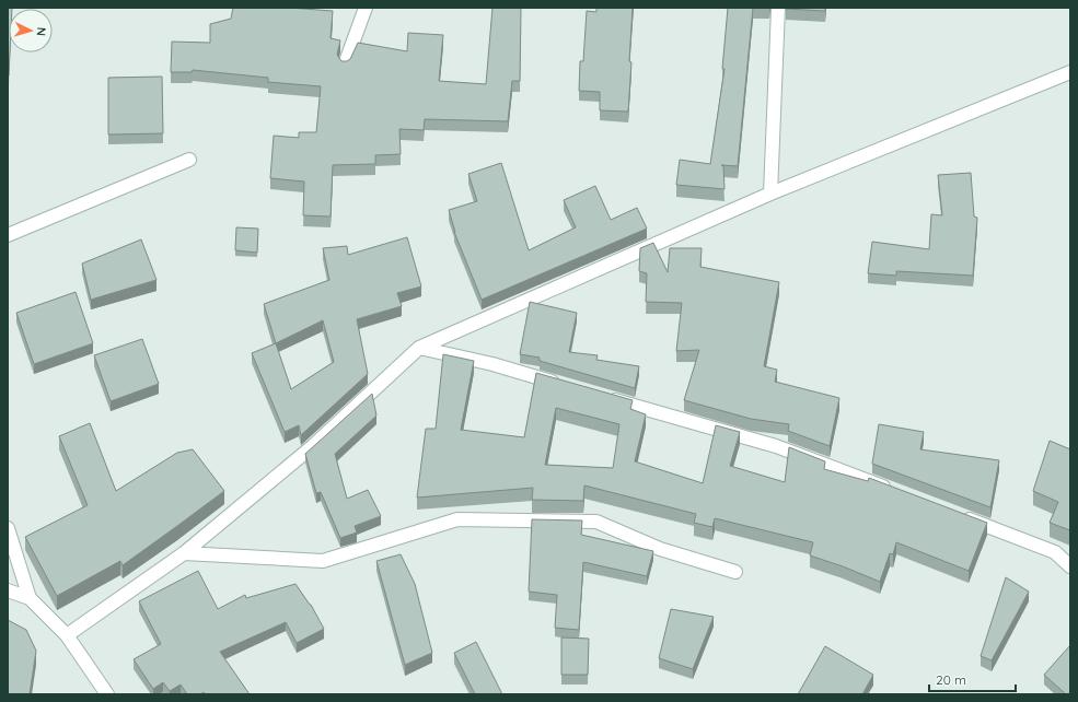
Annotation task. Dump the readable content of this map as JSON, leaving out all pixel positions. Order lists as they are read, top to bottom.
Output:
{
  "scale_bar": "20 m",
  "north": "right"
}
